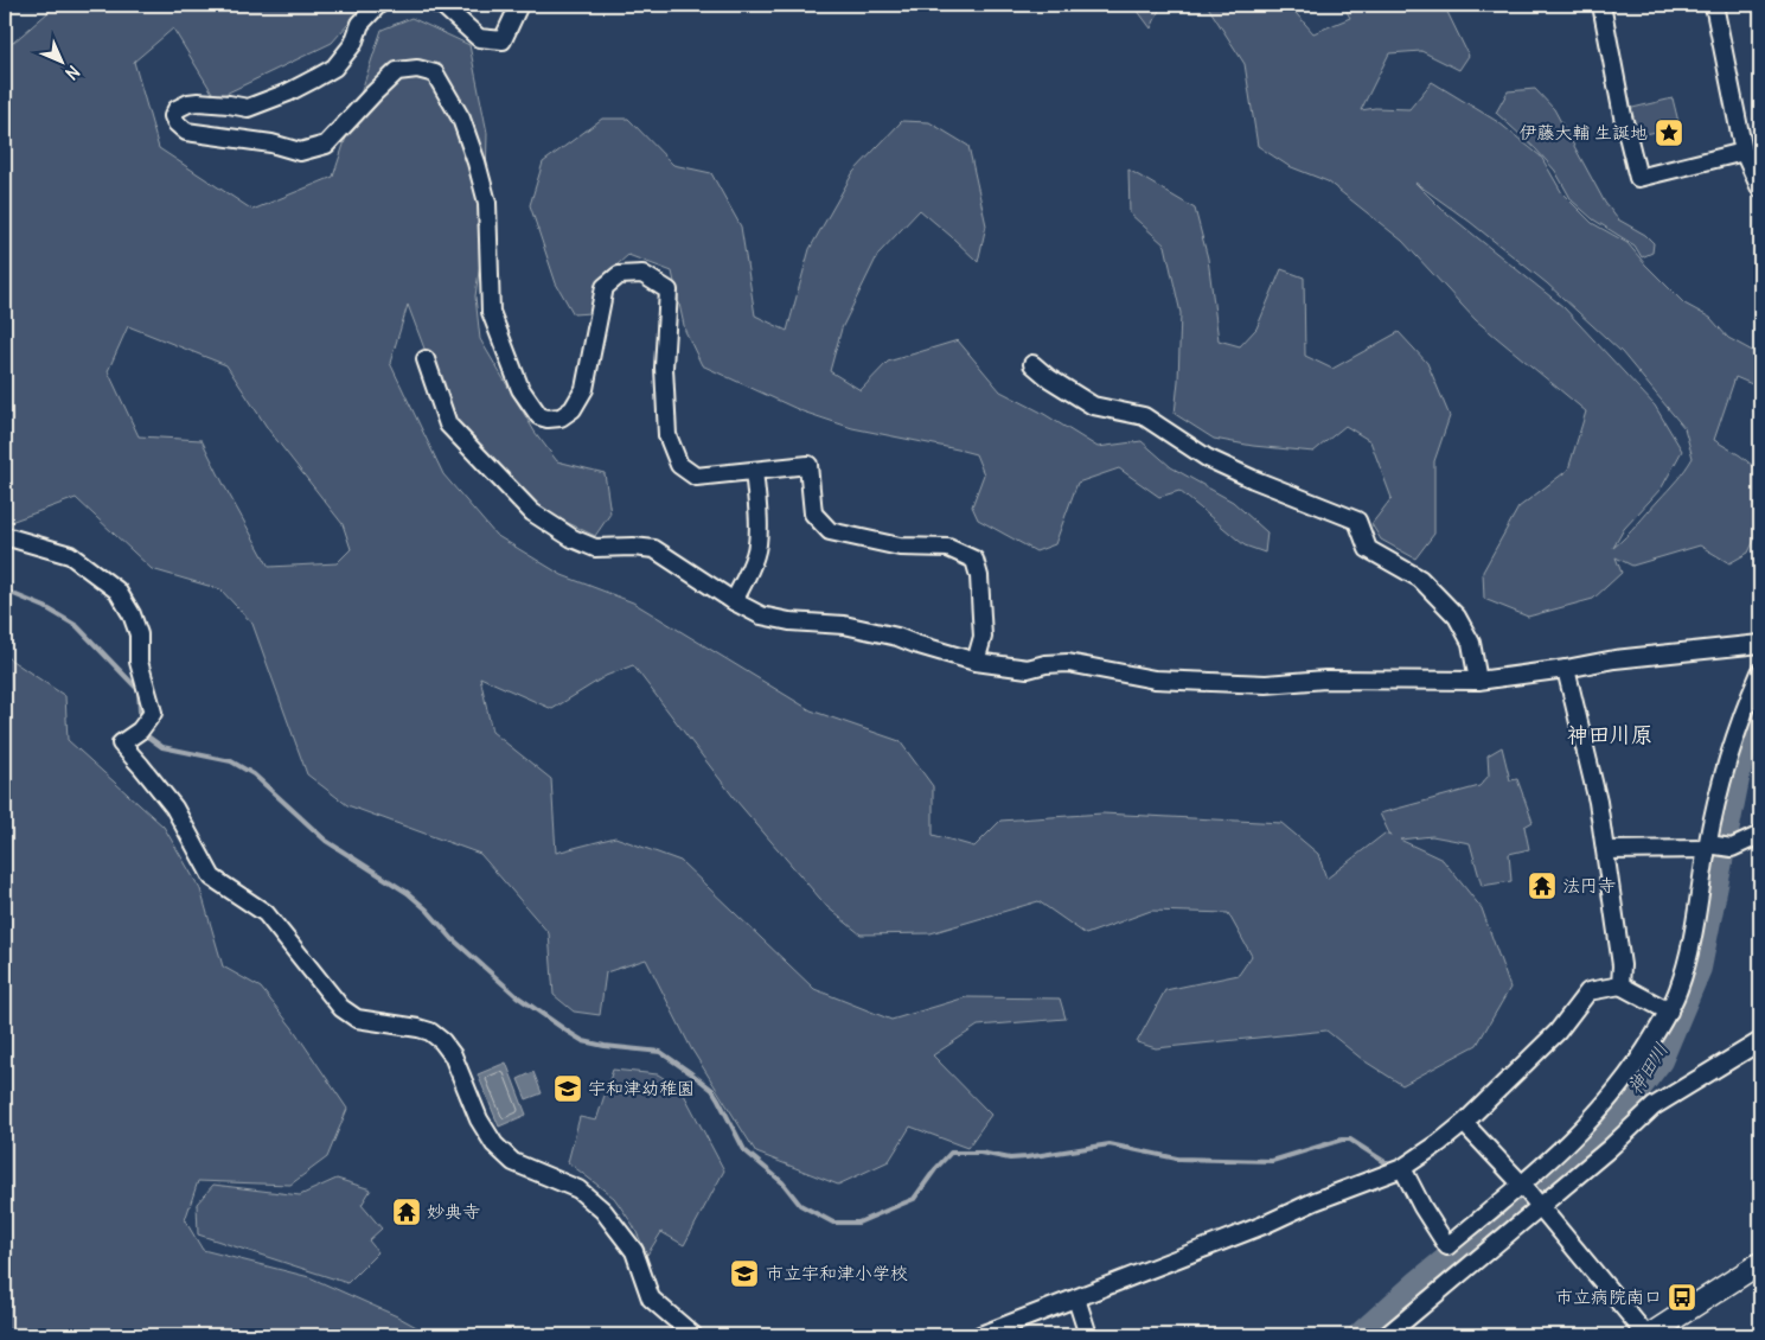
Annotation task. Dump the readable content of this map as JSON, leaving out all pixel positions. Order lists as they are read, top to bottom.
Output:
{
  "districts": ["神田川原"],
  "water": ["神田川"],
  "places": {
    "place": ["伊藤大輔 生誕地"],
    "temple": ["法円寺", "妙典寺"],
    "school or university": ["宇和津幼稚園", "市立宇和津小学校"],
    "bus stop": ["市立病院南口"]
  },
  "north": "bottom right"
}
